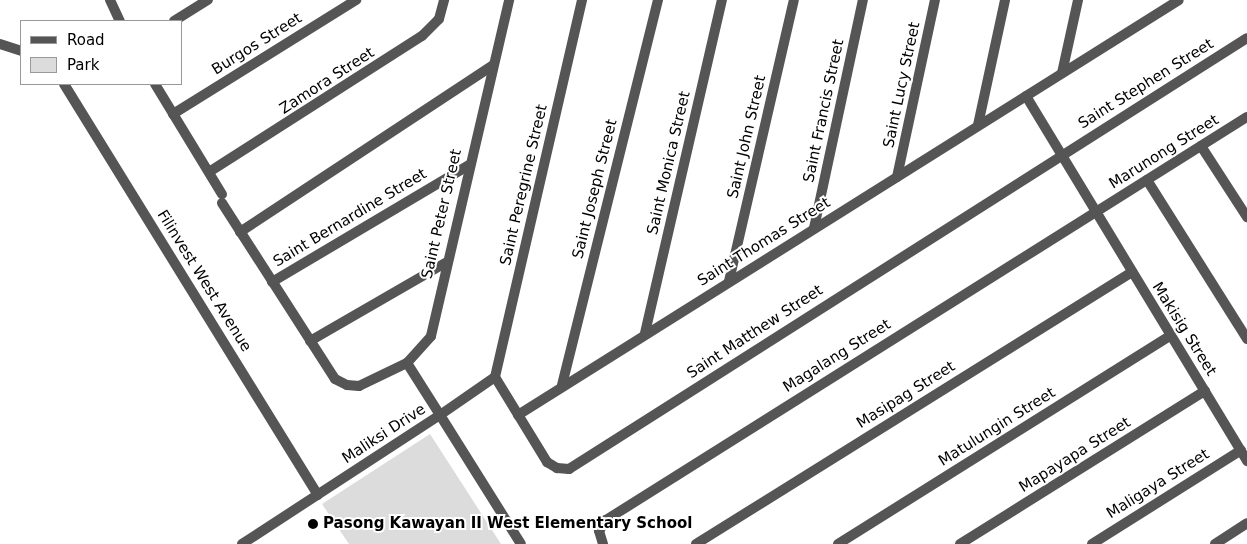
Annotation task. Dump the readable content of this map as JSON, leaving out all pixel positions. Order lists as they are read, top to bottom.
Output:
{
  "streets": {
    "street": [
      "Burgos Street",
      "Zamora Street",
      "Saint Stephen Street",
      "Saint Lucy Street",
      "Saint Francis Street",
      "Saint John Street",
      "Marunong Street",
      "Saint Monica Street",
      "Saint Peregrine Street",
      "Saint Joseph Street",
      "Saint Peter Street",
      "Saint Bernardine Street",
      "Saint Thomas Street",
      "Filinvest West Avenue",
      "Makisig Street",
      "Saint Matthew Street",
      "Magalang Street",
      "Masipag Street",
      "Matulungin Street",
      "Maliksi Drive",
      "Mapayapa Street",
      "Maligaya Street"
    ]
  },
  "crossings": [
    ["Saint Stephen Street", "Makisig Street"],
    ["Saint Stephen Street", "Saint Matthew Street"],
    ["Saint Lucy Street", "Saint Thomas Street"],
    ["Saint Francis Street", "Saint Thomas Street"],
    ["Saint John Street", "Saint Thomas Street"],
    ["Marunong Street", "Makisig Street"],
    ["Marunong Street", "Magalang Street"],
    ["Saint Monica Street", "Saint Thomas Street"],
    ["Saint Peregrine Street", "Saint Matthew Street"],
    ["Saint Joseph Street", "Saint Thomas Street"],
    ["Saint Peter Street", "Saint Bernardine Street"],
    ["Saint Thomas Street", "Makisig Street"],
    ["Saint Thomas Street", "Saint Matthew Street"],
    ["Filinvest West Avenue", "Maliksi Drive"],
    ["Makisig Street", "Saint Matthew Street"],
    ["Makisig Street", "Magalang Street"],
    ["Makisig Street", "Masipag Street"],
    ["Makisig Street", "Matulungin Street"],
    ["Makisig Street", "Mapayapa Street"],
    ["Makisig Street", "Maligaya Street"]
  ],
  "places": ["Pasong Kawayan II West Elementary School"],
  "legend": ["Road", "Park"]
}
